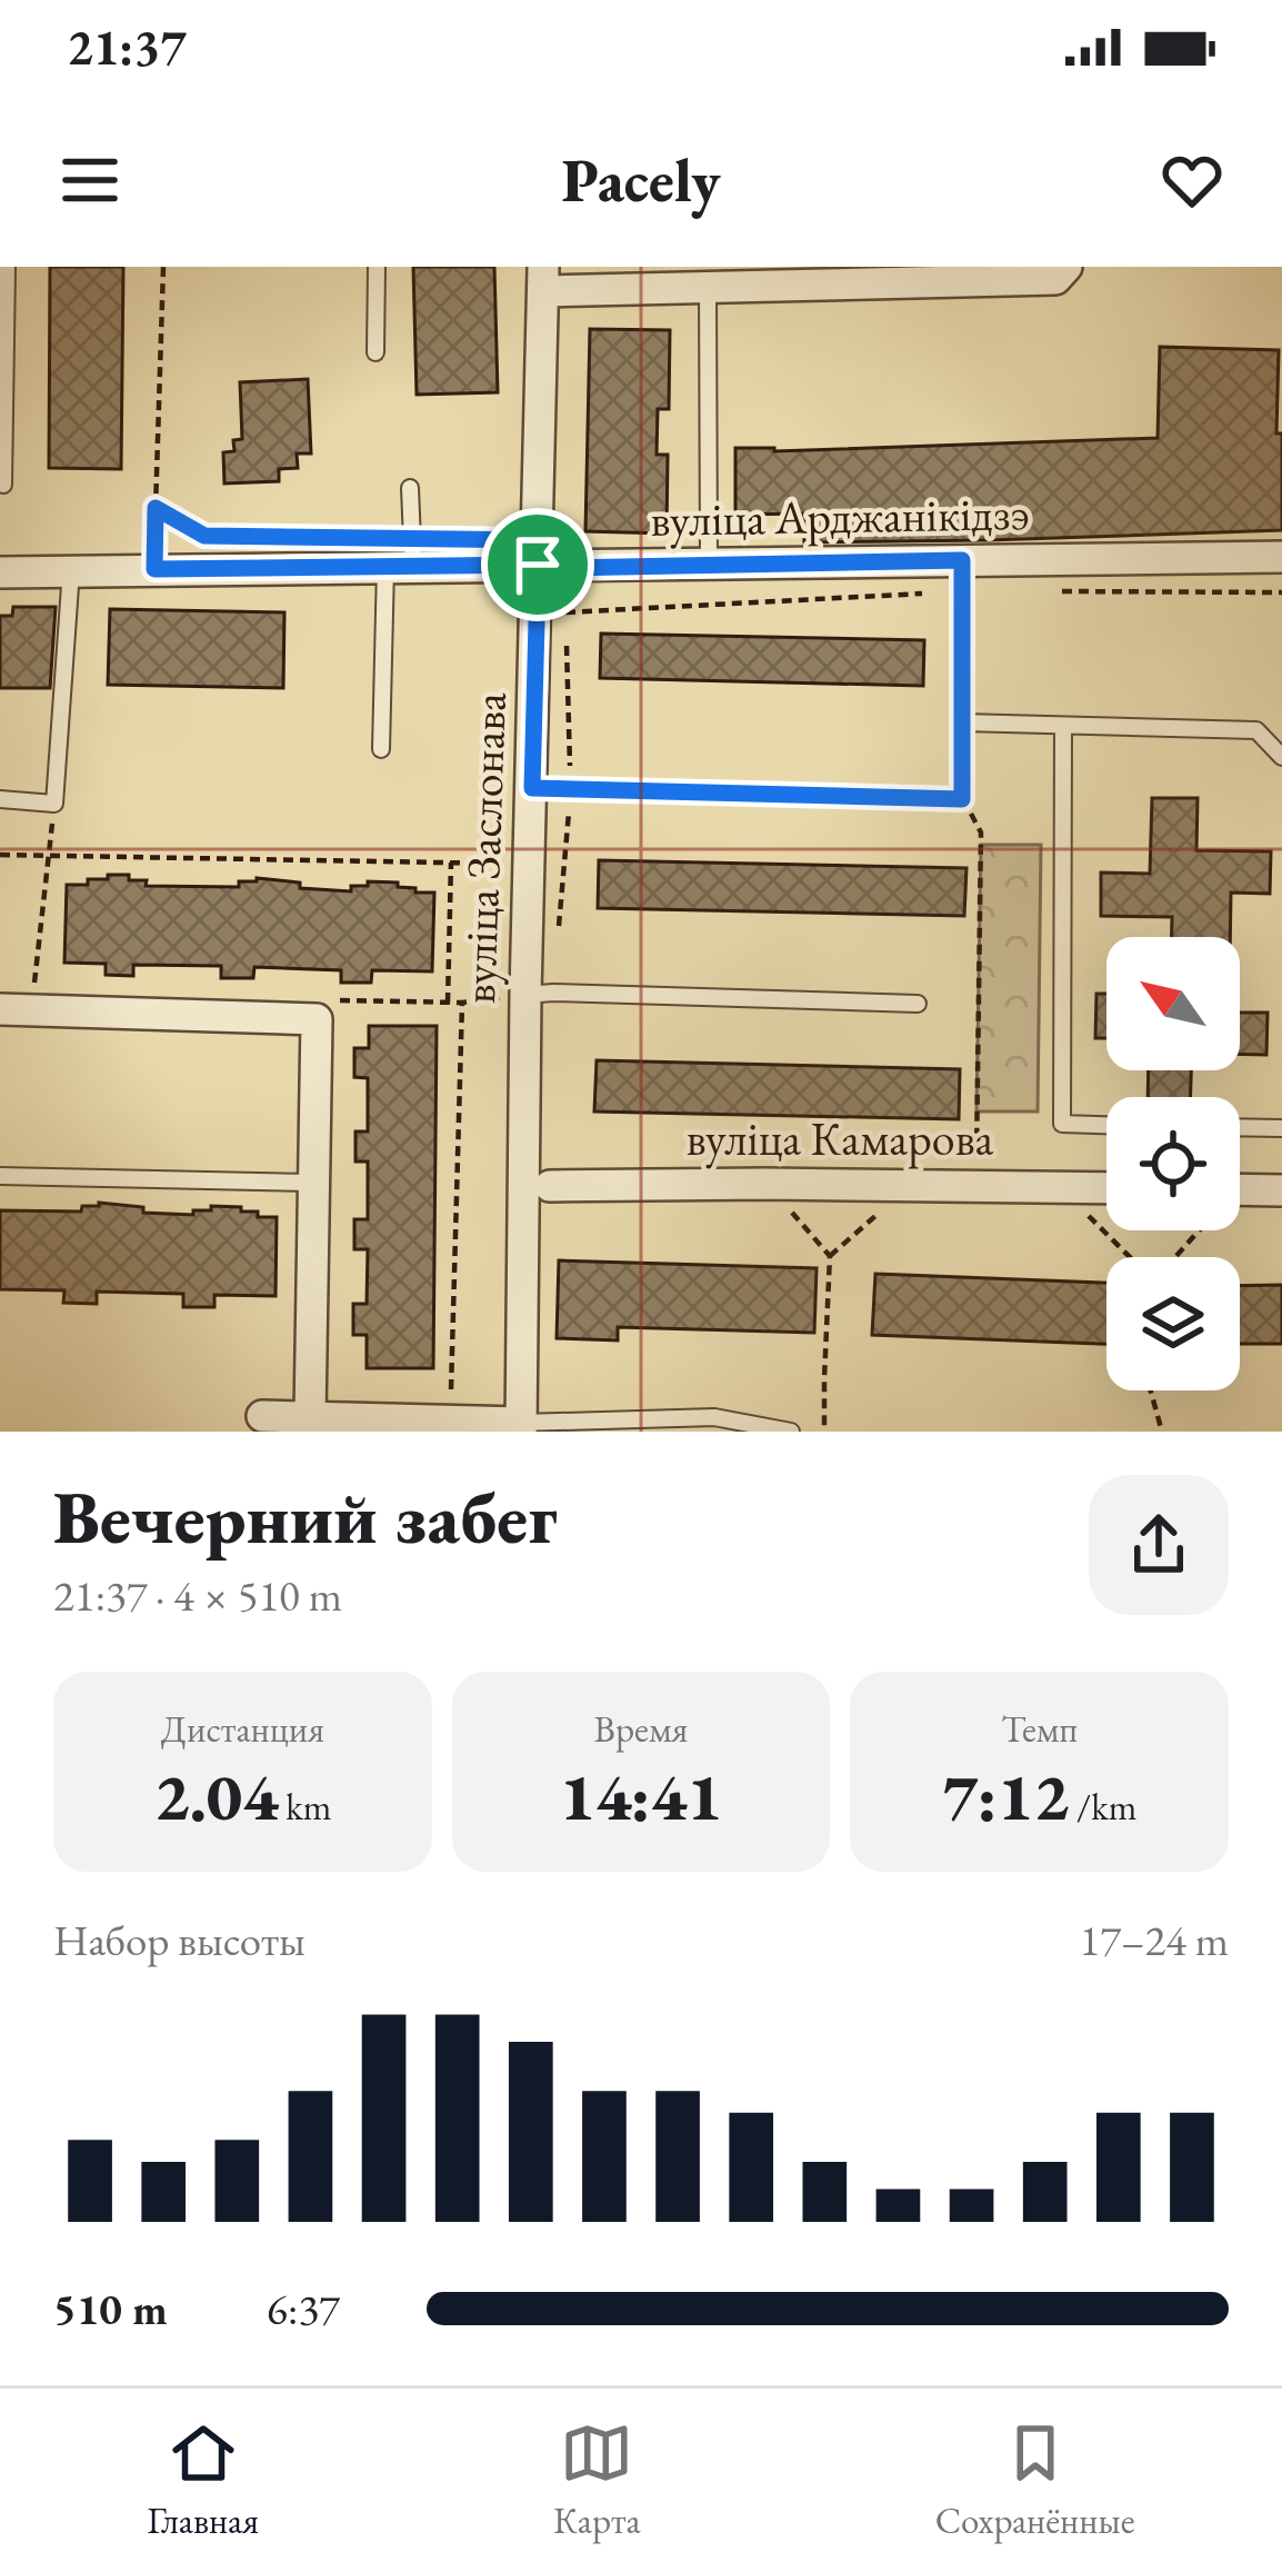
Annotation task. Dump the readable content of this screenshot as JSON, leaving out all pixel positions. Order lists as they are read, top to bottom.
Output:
{
  "streets": {
    "street": ["вуліца Арджанікідзэ", "вуліца Заслонава", "вуліца Камарова"]
  },
  "crossings": [
    ["вуліца Арджанікідзэ", "вуліца Заслонава"]
  ],
  "north": "top left",
  "page": {
    "status": "21:37",
    "header": "Pacely",
    "heading": ["Вечерний забег", "21:37 · 4 × 510 m"],
    "stats": [
      ["Дистанция", "2.04 km"],
      ["Время", "14:41"],
      ["Темп", "7:12 /km"]
    ],
    "chart": ["Набор высоты", "17–24 m"],
    "list": [
      {
        "name": "510 m",
        "note": "6:37"
      }
    ],
    "tabs": ["Главная", "Карта", "Сохранённые"]
  }
}
